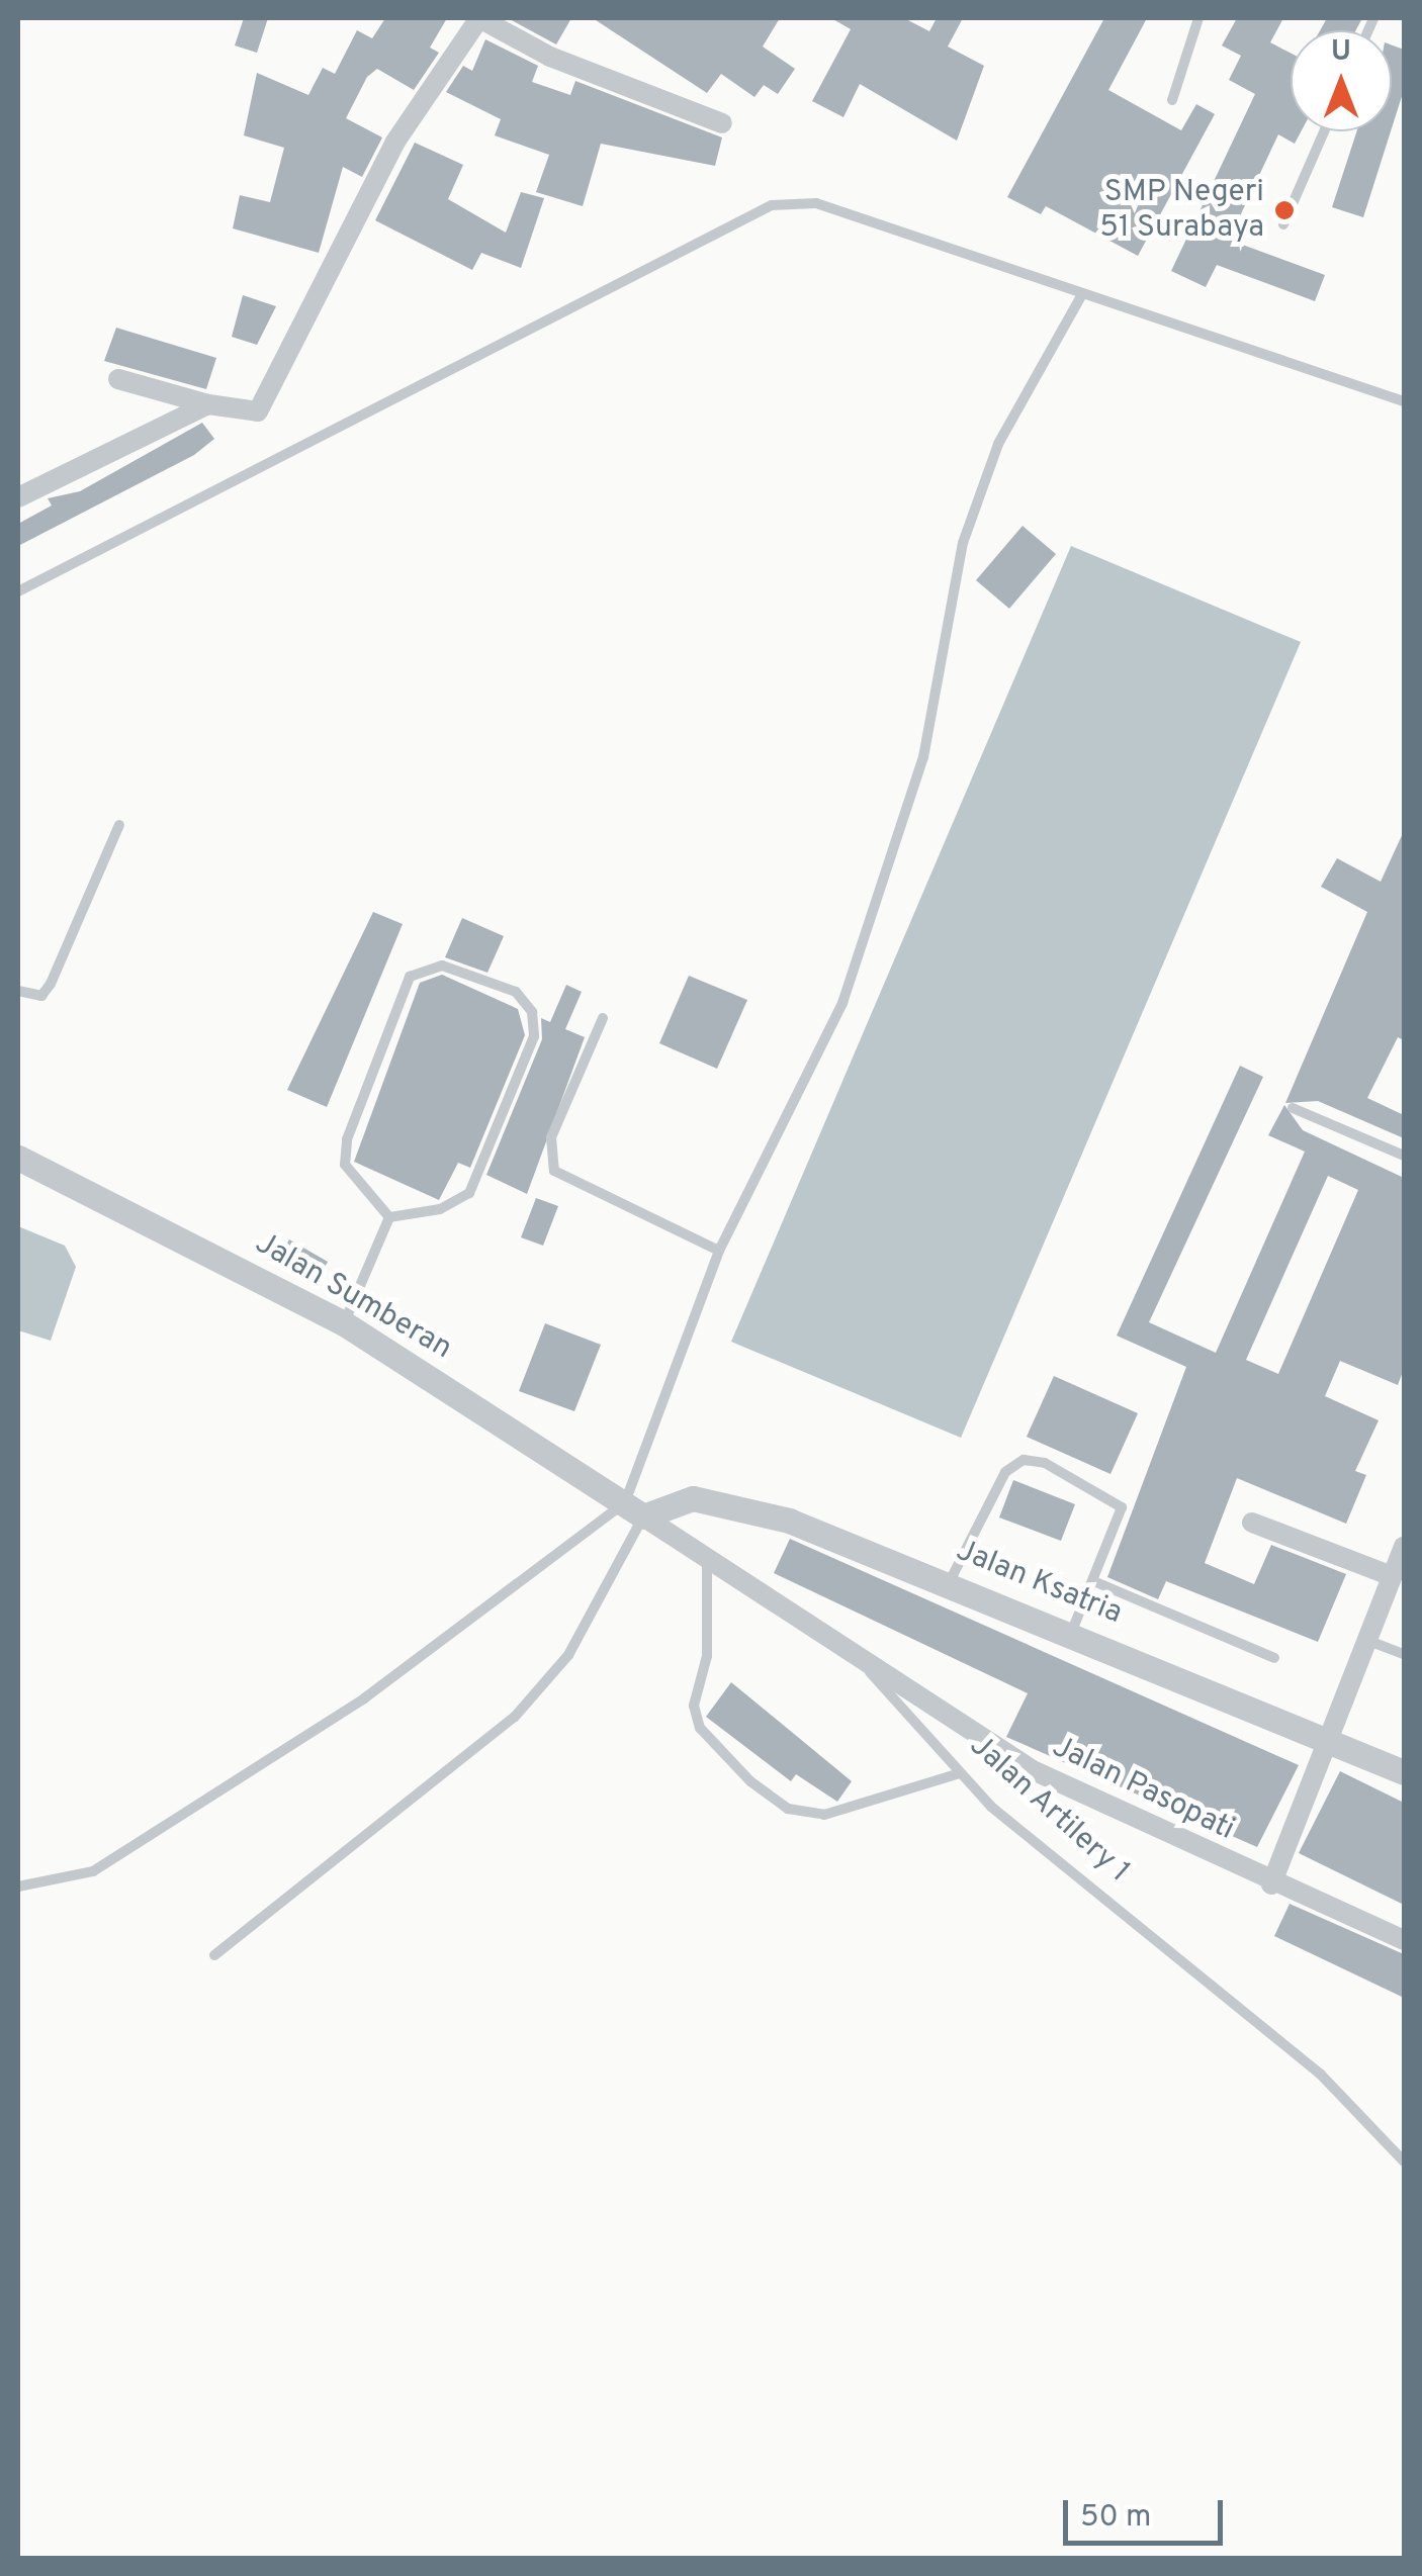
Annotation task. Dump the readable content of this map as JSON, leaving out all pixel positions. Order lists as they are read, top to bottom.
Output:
{
  "streets": {
    "street": [
      "Jalan Sumberan",
      "Jalan Ksatria",
      "Jalan Pasopati",
      "Jalan Artilery 1"
    ]
  },
  "crossings": [
    ["Jalan Sumberan", "Jalan Ksatria"],
    ["Jalan Sumberan", "Jalan Artilery 1"],
    ["Jalan Ksatria", "Jalan Artilery 1"],
    ["Jalan Pasopati", "Jalan Artilery 1"]
  ],
  "places": ["SMP Negeri 51 Surabaya"],
  "scale_bar": "50 m",
  "north": "top"
}
